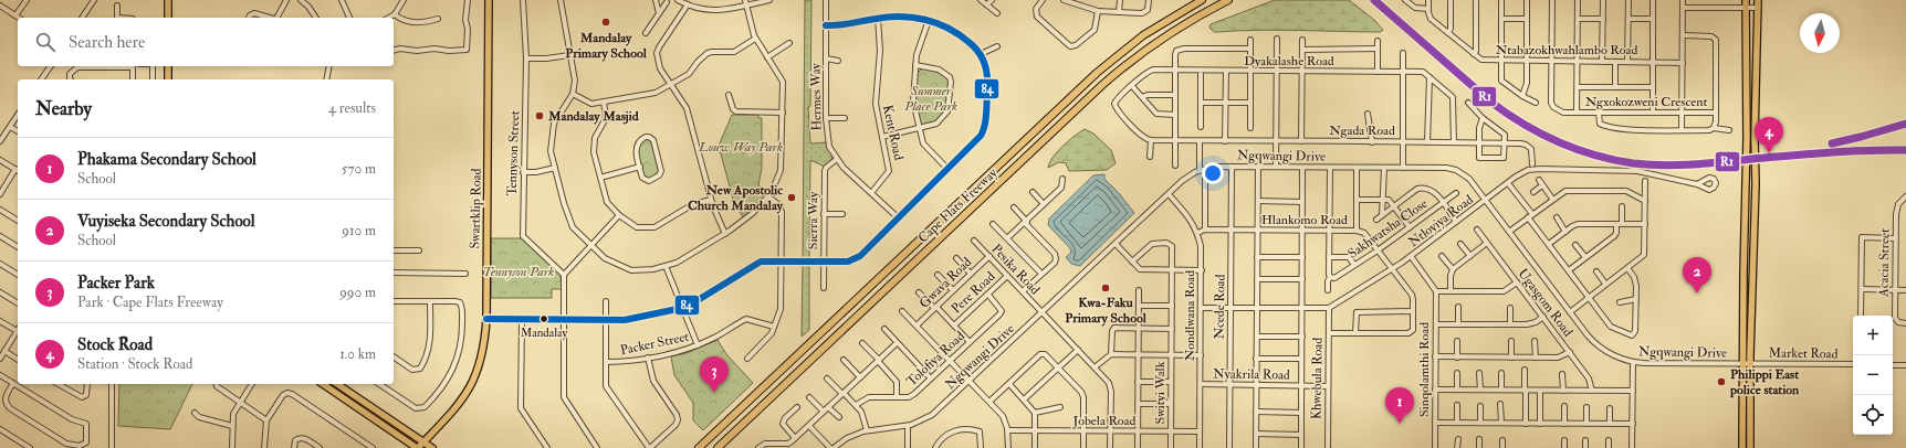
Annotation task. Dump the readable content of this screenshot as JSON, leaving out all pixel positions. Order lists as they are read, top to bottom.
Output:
{
  "streets": {
    "highway": ["Cape Flats Freeway"],
    "main road": ["Swartklip Road"],
    "street": [
      "Ntabazokhwahlambo Road",
      "Dyakalashe Road",
      "Hermes Way",
      "Ngxokozweni Crescent",
      "Ngada Road",
      "Kent Road",
      "Tennyson Street",
      "Ngqwangi Drive",
      "Hlankomo Road",
      "Sierra Way",
      "Ntloyiya Road",
      "Sakhwatsha Close",
      "Acacia Street",
      "Pesika Road",
      "Gwava Road",
      "Pere Road",
      "Ugasgom Road",
      "Ncede Road",
      "Nondlwana Road",
      "Packer Street",
      "Market Road",
      "Tolofiya Road",
      "Sinqolamthi Road",
      "Nyakrila Road",
      "Khwebula Road",
      "Swityi Walk",
      "Jobela Road"
    ]
  },
  "crossings": [
    ["Ntabazokhwahlambo Road", "Ngxokozweni Crescent"],
    ["Dyakalashe Road", "Ngada Road"],
    ["Hermes Way", "Kent Road"],
    ["Hermes Way", "Sierra Way"],
    ["Ngqwangi Drive", "Ntloyiya Road"],
    ["Ngqwangi Drive", "Pesika Road"],
    ["Ngqwangi Drive", "Ncede Road"],
    ["Ngqwangi Drive", "Nondlwana Road"],
    ["Ngqwangi Drive", "Market Road"],
    ["Hlankomo Road", "Ntloyiya Road"],
    ["Hlankomo Road", "Sakhwatsha Close"],
    ["Hlankomo Road", "Ncede Road"],
    ["Hlankomo Road", "Nondlwana Road"],
    ["Ntloyiya Road", "Khwebula Road"],
    ["Pesika Road", "Gwava Road"],
    ["Pesika Road", "Pere Road"],
    ["Pesika Road", "Jobela Road"],
    ["Pere Road", "Tolofiya Road"],
    ["Ncede Road", "Nyakrila Road"],
    ["Nondlwana Road", "Nyakrila Road"],
    ["Nondlwana Road", "Jobela Road"],
    ["Nyakrila Road", "Khwebula Road"],
    ["Swityi Walk", "Jobela Road"]
  ],
  "parks": ["Summer Place Park", "Louw Way Park", "Tennyson Park"],
  "places": [
    "Mandalay Primary School",
    "Mandalay Masjid",
    "New Apostolic Church Mandalay",
    "Kwa-Faku Primary School",
    "Mandalay",
    "Philippi East police station"
  ],
  "lines": ["transit line R1", "transit line 84"],
  "north": "bottom",
  "page": {
    "search": "Search here",
    "heading": ["Nearby", "4 results"],
    "pins": [
      "4",
      "2",
      "3",
      "1"
    ],
    "list": [
      {
        "mark": "1",
        "name": "Phakama Secondary School",
        "note": "School",
        "value": "570 m"
      },
      {
        "mark": "2",
        "name": "Vuyiseka Secondary School",
        "note": "School",
        "value": "910 m"
      },
      {
        "mark": "3",
        "name": "Packer Park",
        "note": "Park · Cape Flats Freeway",
        "value": "990 m"
      },
      {
        "mark": "4",
        "name": "Stock Road",
        "note": "Station · Stock Road",
        "value": "1.0 km"
      }
    ],
    "map_buttons": ["+", "−"]
  }
}
